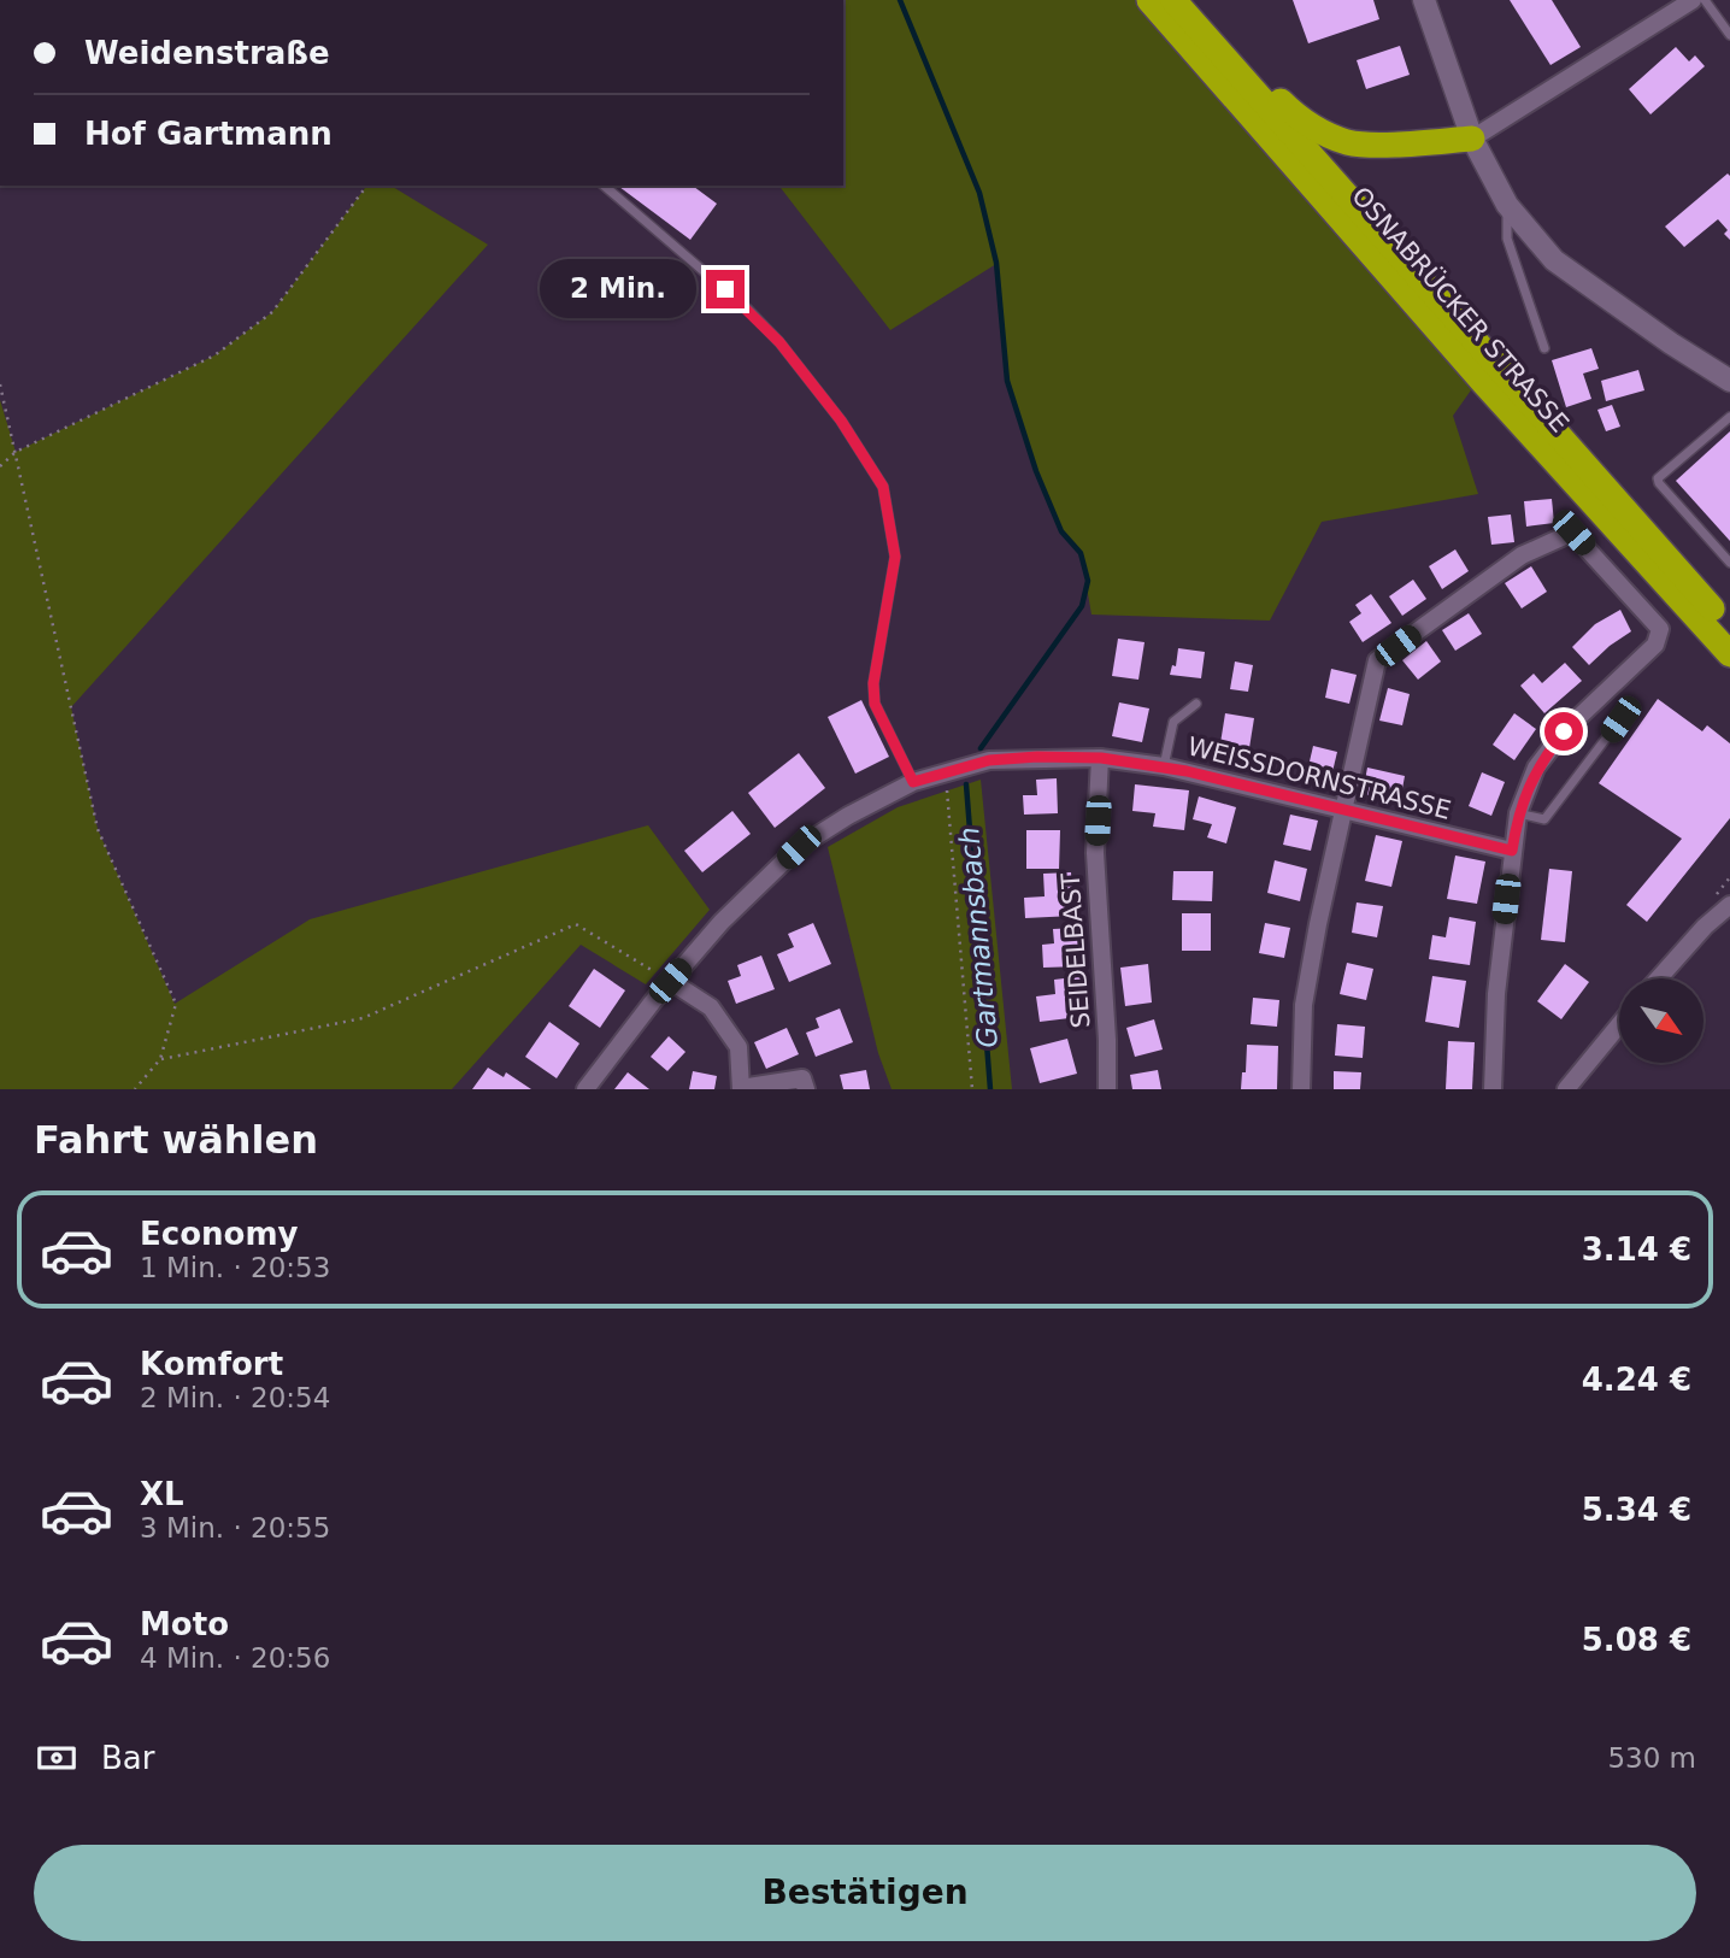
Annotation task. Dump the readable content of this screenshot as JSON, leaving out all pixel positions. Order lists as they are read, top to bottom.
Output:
{
  "streets": {
    "highway": ["OSNABRÜCKER STRASSE"],
    "street": ["WEISSDORNSTRASSE", "SEIDELBAST"]
  },
  "crossings": [
    ["WEISSDORNSTRASSE", "SEIDELBAST"]
  ],
  "water": ["Gartmannsbach"],
  "north": "bottom right",
  "page": {
    "banner": ["Weidenstraße", "Hof Gartmann"],
    "bubble": "2 Min.",
    "heading": "Fahrt wählen",
    "list": [
      {
        "name": "Economy",
        "note": "1 Min. · 20:53",
        "value": "3.14 €"
      },
      {
        "name": "Komfort",
        "note": "2 Min. · 20:54",
        "value": "4.24 €"
      },
      {
        "name": "XL",
        "note": "3 Min. · 20:55",
        "value": "5.34 €"
      },
      {
        "name": "Moto",
        "note": "4 Min. · 20:56",
        "value": "5.08 €"
      }
    ],
    "pay": ["Bar", "530 m"],
    "buttons": "Bestätigen"
  }
}
